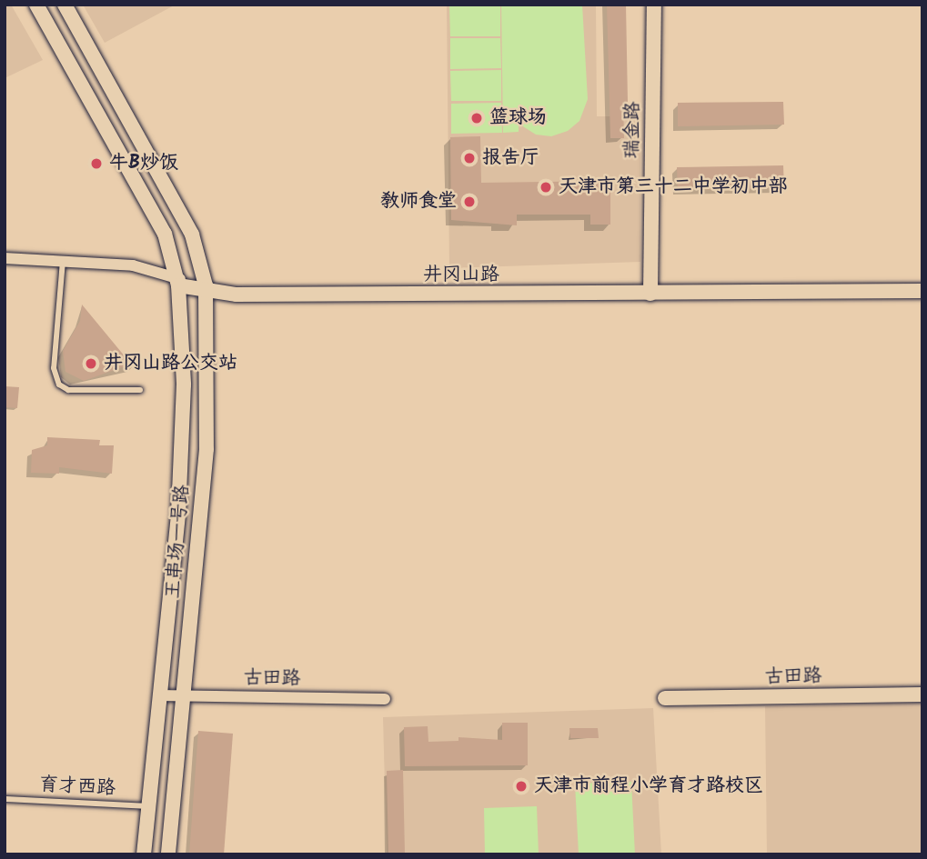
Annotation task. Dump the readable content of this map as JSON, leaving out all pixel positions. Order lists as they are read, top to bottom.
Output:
{
  "streets": {
    "main road": [
      "瑞金路",
      "井冈山路",
      "王串场一号路",
      "古田路"
    ],
    "lane": ["育才西路"]
  },
  "crossings": [
    ["瑞金路", "井冈山路"],
    ["井冈山路", "王串场一号路"],
    ["王串场一号路", "古田路"],
    ["王串场一号路", "育才西路"]
  ],
  "places": [
    "篮球场",
    "报告厅",
    "牛B炒饭",
    "天津市第三十二中学初中部",
    "教师食堂",
    "井冈山路公交站",
    "天津市前程小学育才路校区"
  ]
}
